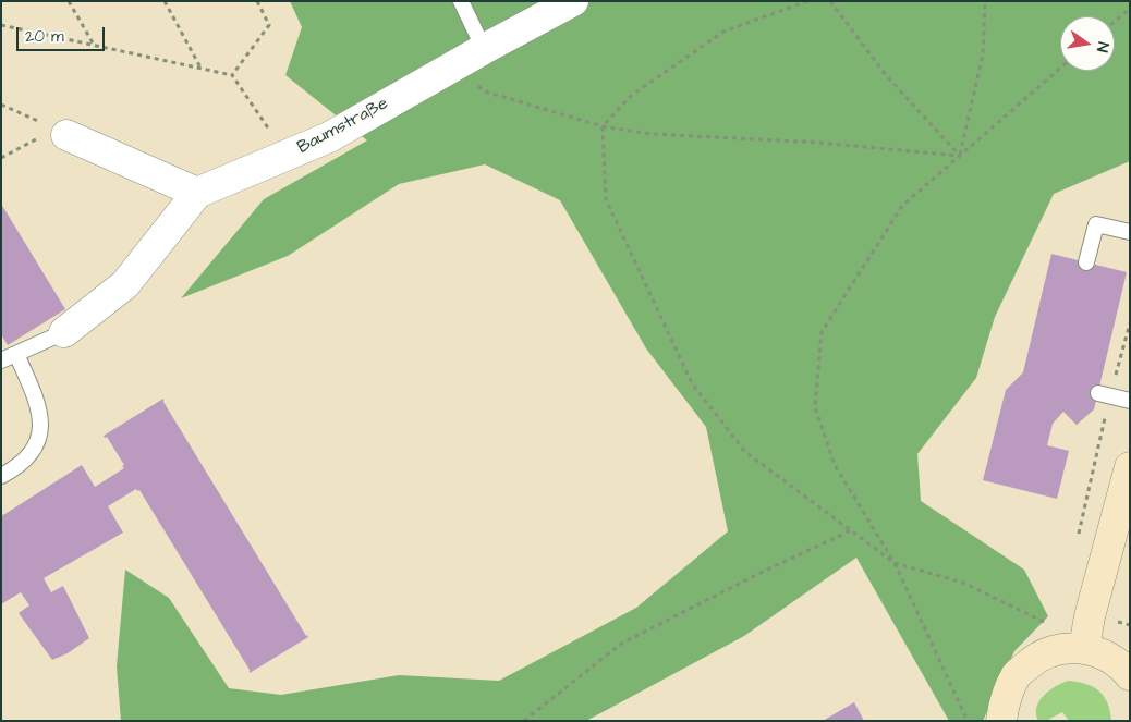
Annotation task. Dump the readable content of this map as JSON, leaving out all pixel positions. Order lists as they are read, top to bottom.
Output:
{
  "streets": {
    "street": ["Baumstraße"]
  },
  "scale_bar": "20 m",
  "north": "right"
}
